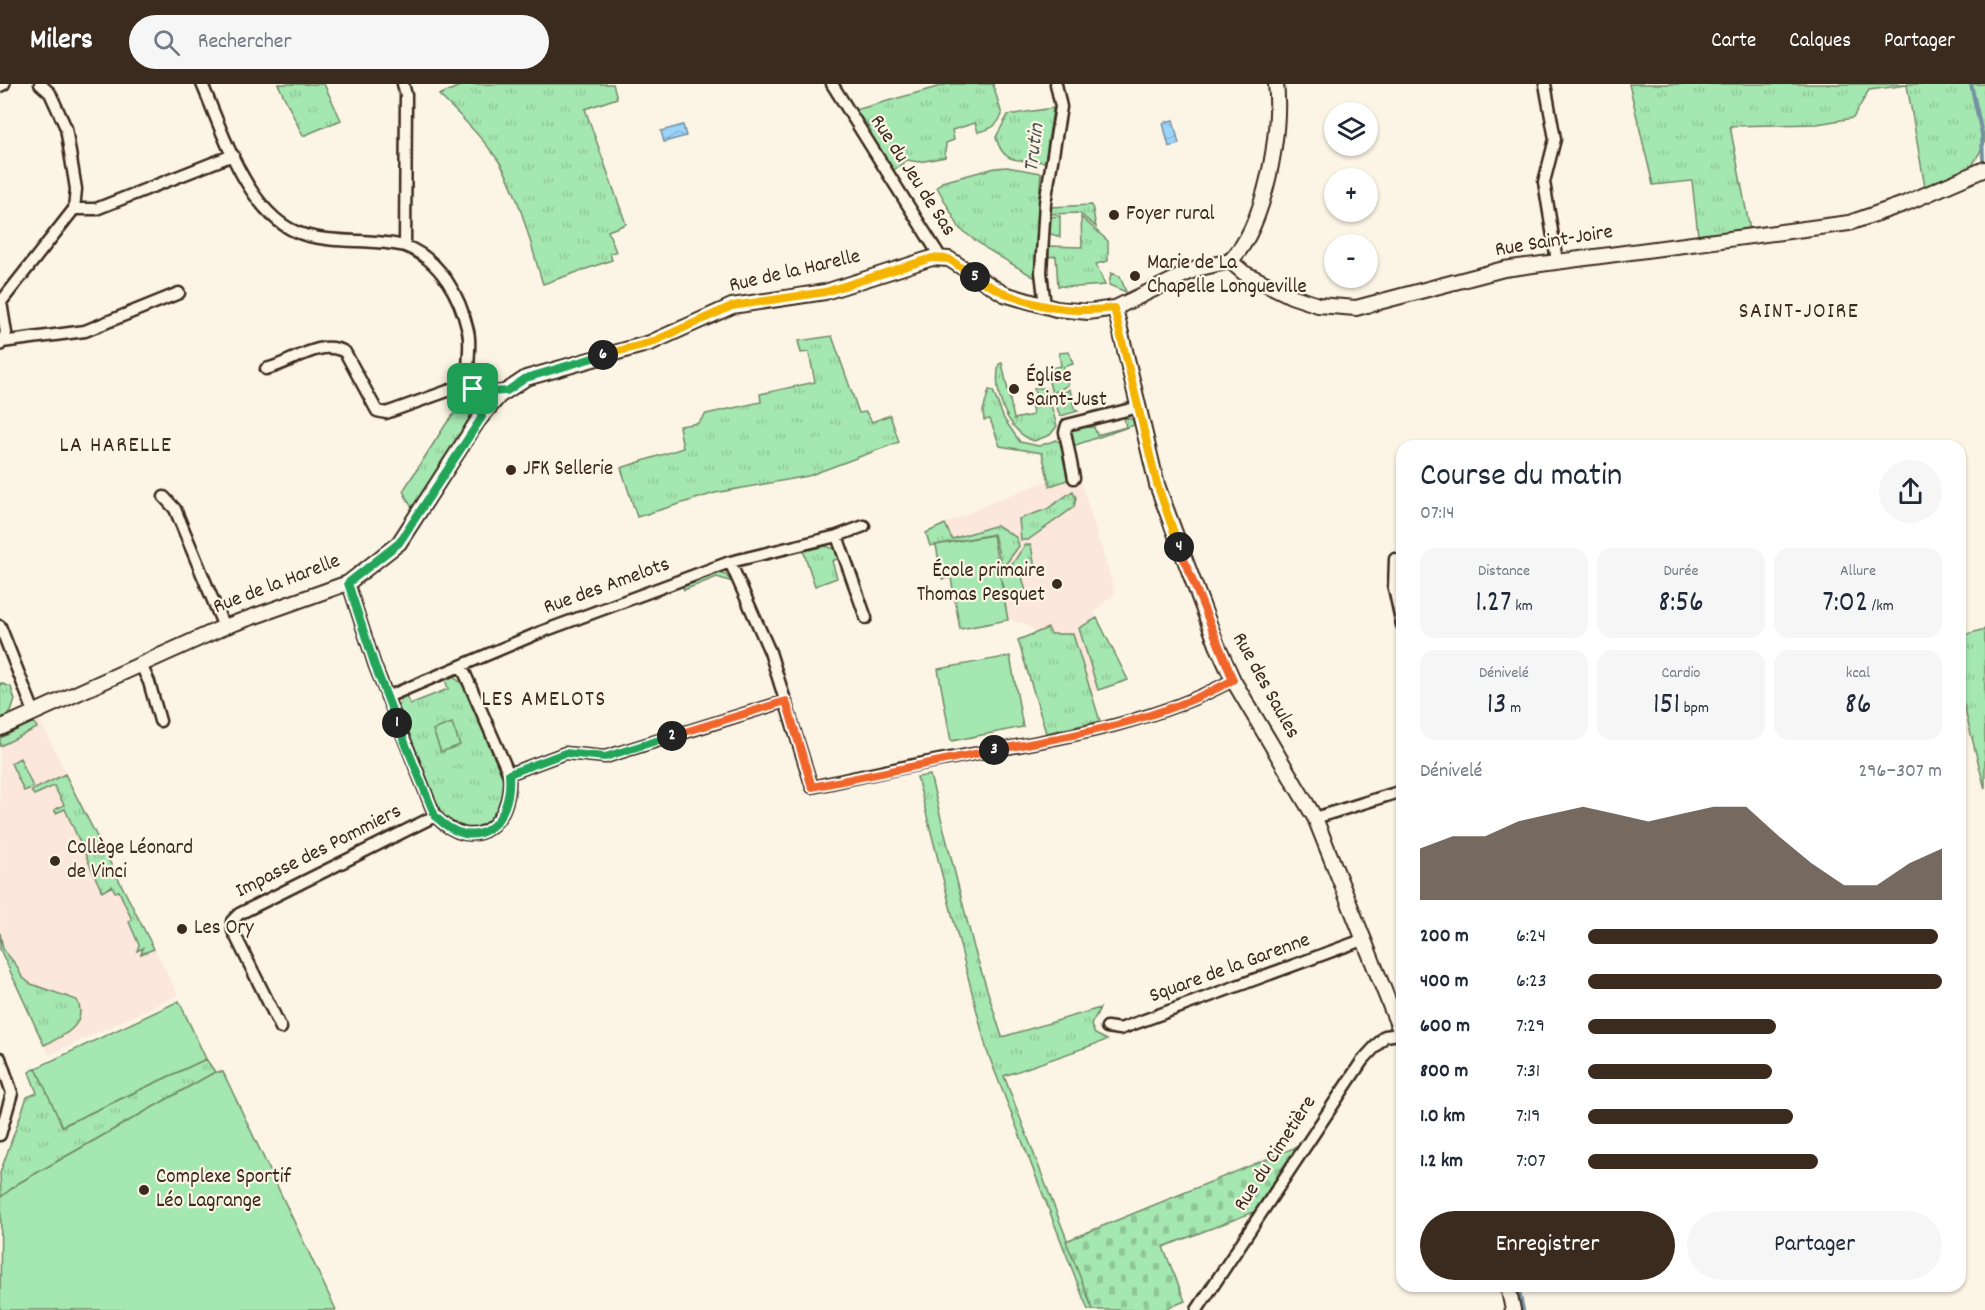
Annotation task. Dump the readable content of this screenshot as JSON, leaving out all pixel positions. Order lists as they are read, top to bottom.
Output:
{
  "streets": {
    "street": [
      "Rue du Jeu de Sas",
      "Rue Saint-Joire",
      "Rue de la Harelle",
      "Rue des Amelots",
      "Rue des Saules",
      "Impasse des Pommiers",
      "Square de la Garenne",
      "Rue du Cimetière"
    ]
  },
  "crossings": [
    ["Rue du Jeu de Sas", "Rue de la Harelle"],
    ["Rue des Saules", "Square de la Garenne"]
  ],
  "districts": ["SAINT-JOIRE", "LA HARELLE", "LES AMELOTS"],
  "water": ["Trutin"],
  "places": [
    "Foyer rural",
    "Marie de La Chapelle Longueville",
    "Église Saint-Just",
    "JFK Sellerie",
    "École primaire Thomas Pesquet",
    "Collège Léonard de Vinci",
    "Les Ory",
    "Complexe Sportif Léo Lagrange"
  ],
  "page": {
    "header": "Milers",
    "search": "Rechercher",
    "nav": ["Carte", "Calques", "Partager"],
    "map_buttons": ["+", "−"],
    "pins": [
      "5",
      "6",
      "4",
      "1",
      "2",
      "3"
    ],
    "heading": ["Course du matin", "07:14"],
    "stats": [
      ["Distance", "1.27 km"],
      ["Durée", "8:56"],
      ["Allure", "7:02 /km"],
      ["Dénivelé", "13 m"],
      ["Cardio", "151 bpm"],
      ["kcal", "86"]
    ],
    "chart": ["Dénivelé", "296–307 m"],
    "list": [
      {
        "name": "200 m",
        "note": "6:24"
      },
      {
        "name": "400 m",
        "note": "6:23"
      },
      {
        "name": "600 m",
        "note": "7:29"
      },
      {
        "name": "800 m",
        "note": "7:31"
      },
      {
        "name": "1.0 km",
        "note": "7:19"
      },
      {
        "name": "1.2 km",
        "note": "7:07"
      }
    ],
    "buttons": ["Enregistrer", "Partager"]
  }
}
